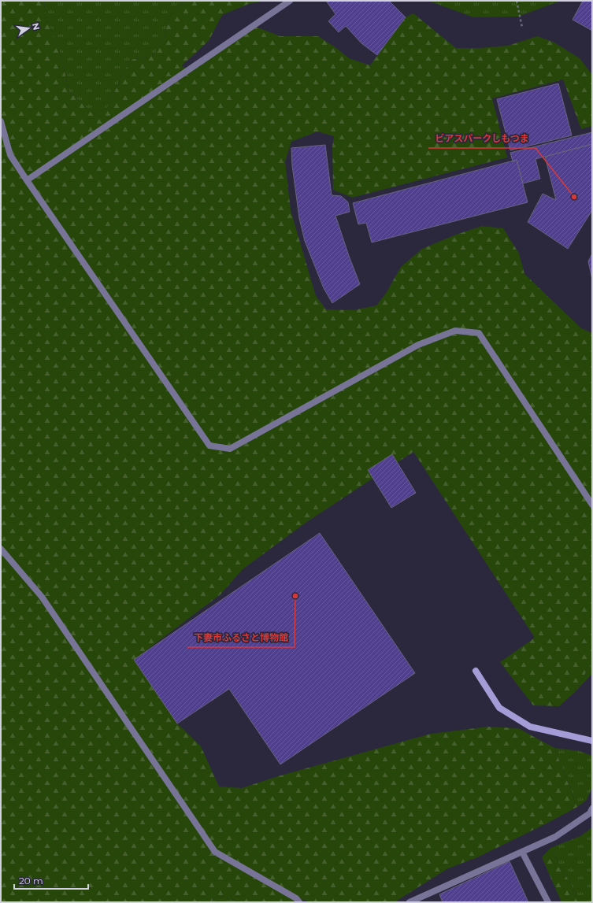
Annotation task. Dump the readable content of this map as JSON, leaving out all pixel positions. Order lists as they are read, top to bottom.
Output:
{
  "places": ["ビアスパークしもつま", "下妻市ふるさと博物館"],
  "scale_bar": "20 m",
  "north": "right"
}
